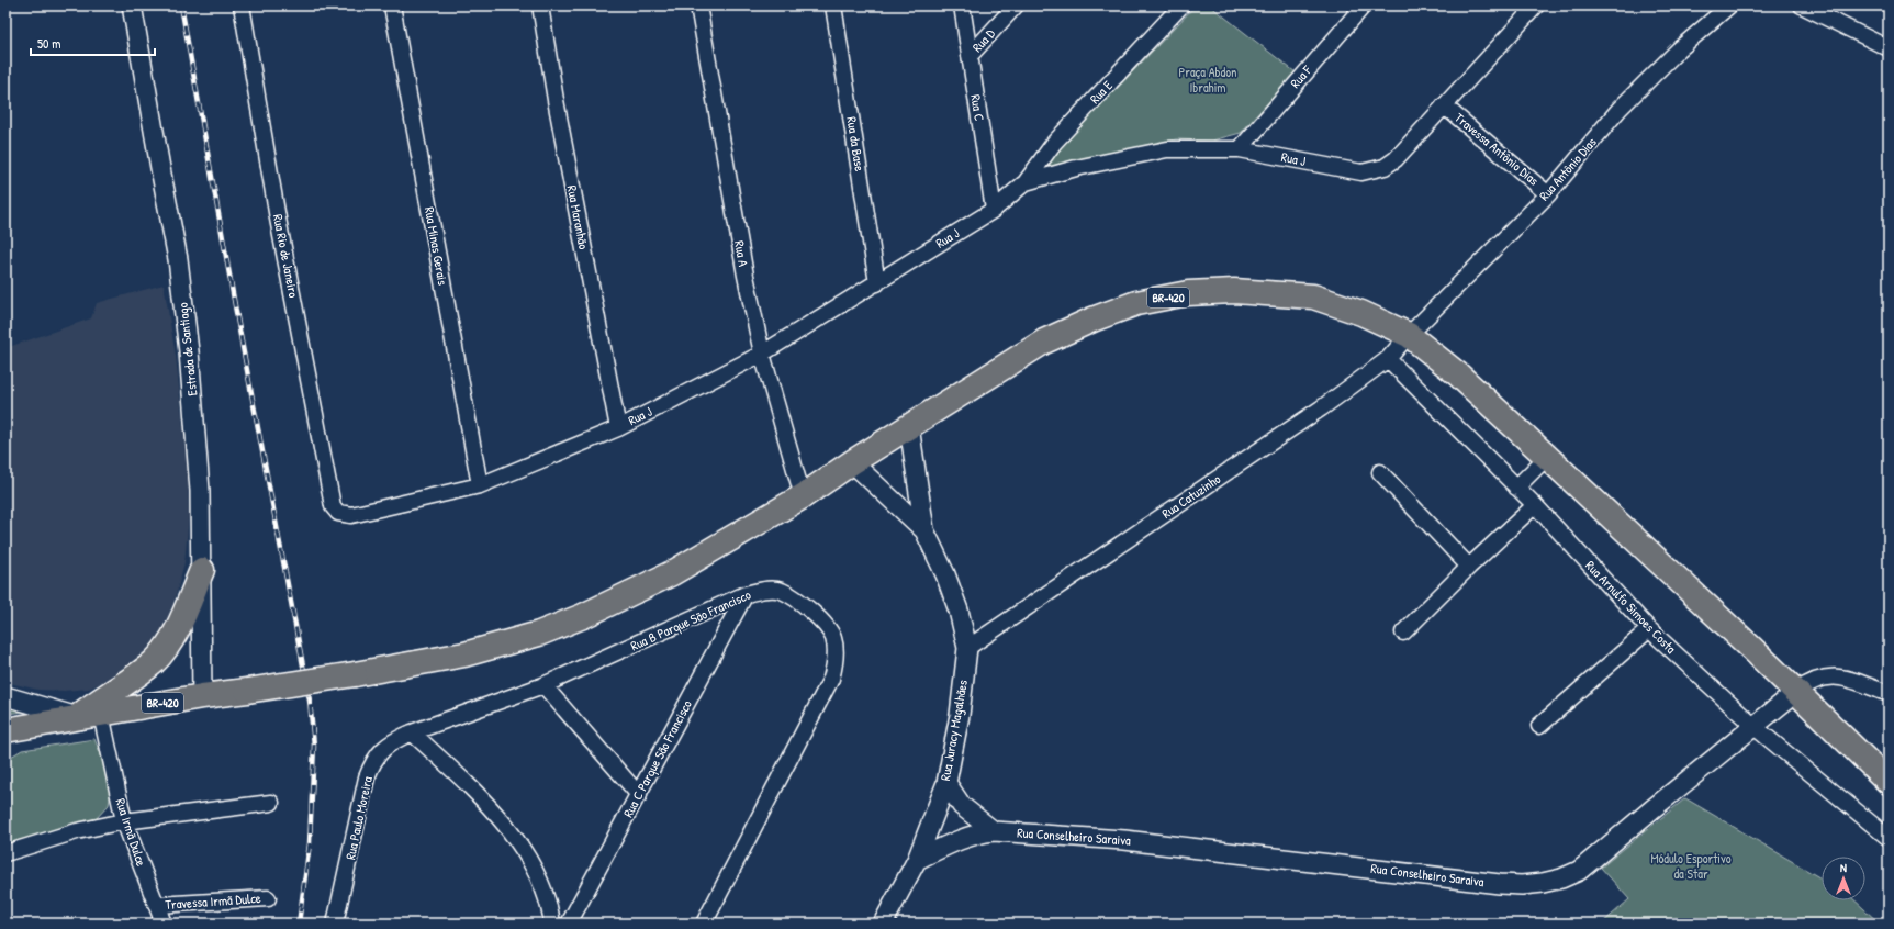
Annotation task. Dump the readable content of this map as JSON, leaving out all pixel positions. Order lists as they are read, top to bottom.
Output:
{
  "streets": {
    "main road": ["BR-420"],
    "street": [
      "Rua D",
      "Rua F",
      "Rua E",
      "Rua C",
      "Rua da Base",
      "Travessa Antônio Dias",
      "Rua J",
      "Rua Antônio Dias",
      "Rua Maranhão",
      "Rua Minas Gerais",
      "Rua A",
      "Rua Rio de Janeiro",
      "Estrada de Santiago",
      "Rua Catuzinho",
      "Rua Arnulfo Simoes Costa",
      "Rua B Parque São Francisco",
      "Rua Juracy Magalhães",
      "Rua C Parque São Francisco",
      "Rua Paulo Moreira",
      "Rua Irmã Dulce",
      "Rua Conselheiro Saraiva",
      "Travessa Irmã Dulce"
    ]
  },
  "crossings": [
    ["Rua D", "Rua C"],
    ["Rua F", "Rua J"],
    ["Rua E", "Rua J"],
    ["Rua C", "Rua J"],
    ["Rua da Base", "Rua J"],
    ["Travessa Antônio Dias", "Rua J"],
    ["Travessa Antônio Dias", "Rua Antônio Dias"],
    ["Rua J", "Rua Maranhão"],
    ["Rua J", "Rua Minas Gerais"],
    ["Rua J", "Rua A"],
    ["Rua J", "Rua Rio de Janeiro"],
    ["Rua Antônio Dias", "BR-420"],
    ["Rua Antônio Dias", "Rua Catuzinho"],
    ["Rua A", "BR-420"],
    ["BR-420", "Estrada de Santiago"],
    ["BR-420", "Rua Catuzinho"],
    ["BR-420", "Rua Irmã Dulce"],
    ["BR-420", "Rua Conselheiro Saraiva"],
    ["Rua Catuzinho", "Rua Arnulfo Simoes Costa"],
    ["Rua Catuzinho", "Rua Juracy Magalhães"],
    ["Rua Arnulfo Simoes Costa", "Rua Conselheiro Saraiva"],
    ["Rua B Parque São Francisco", "Rua C Parque São Francisco"],
    ["Rua B Parque São Francisco", "Rua Paulo Moreira"],
    ["Rua Juracy Magalhães", "Rua Conselheiro Saraiva"],
    ["Rua Irmã Dulce", "Travessa Irmã Dulce"]
  ],
  "parks": ["Praça Abdon Ibrahim", "Módulo Esportivo da Star"],
  "scale_bar": "50 m",
  "north": "top"
}
